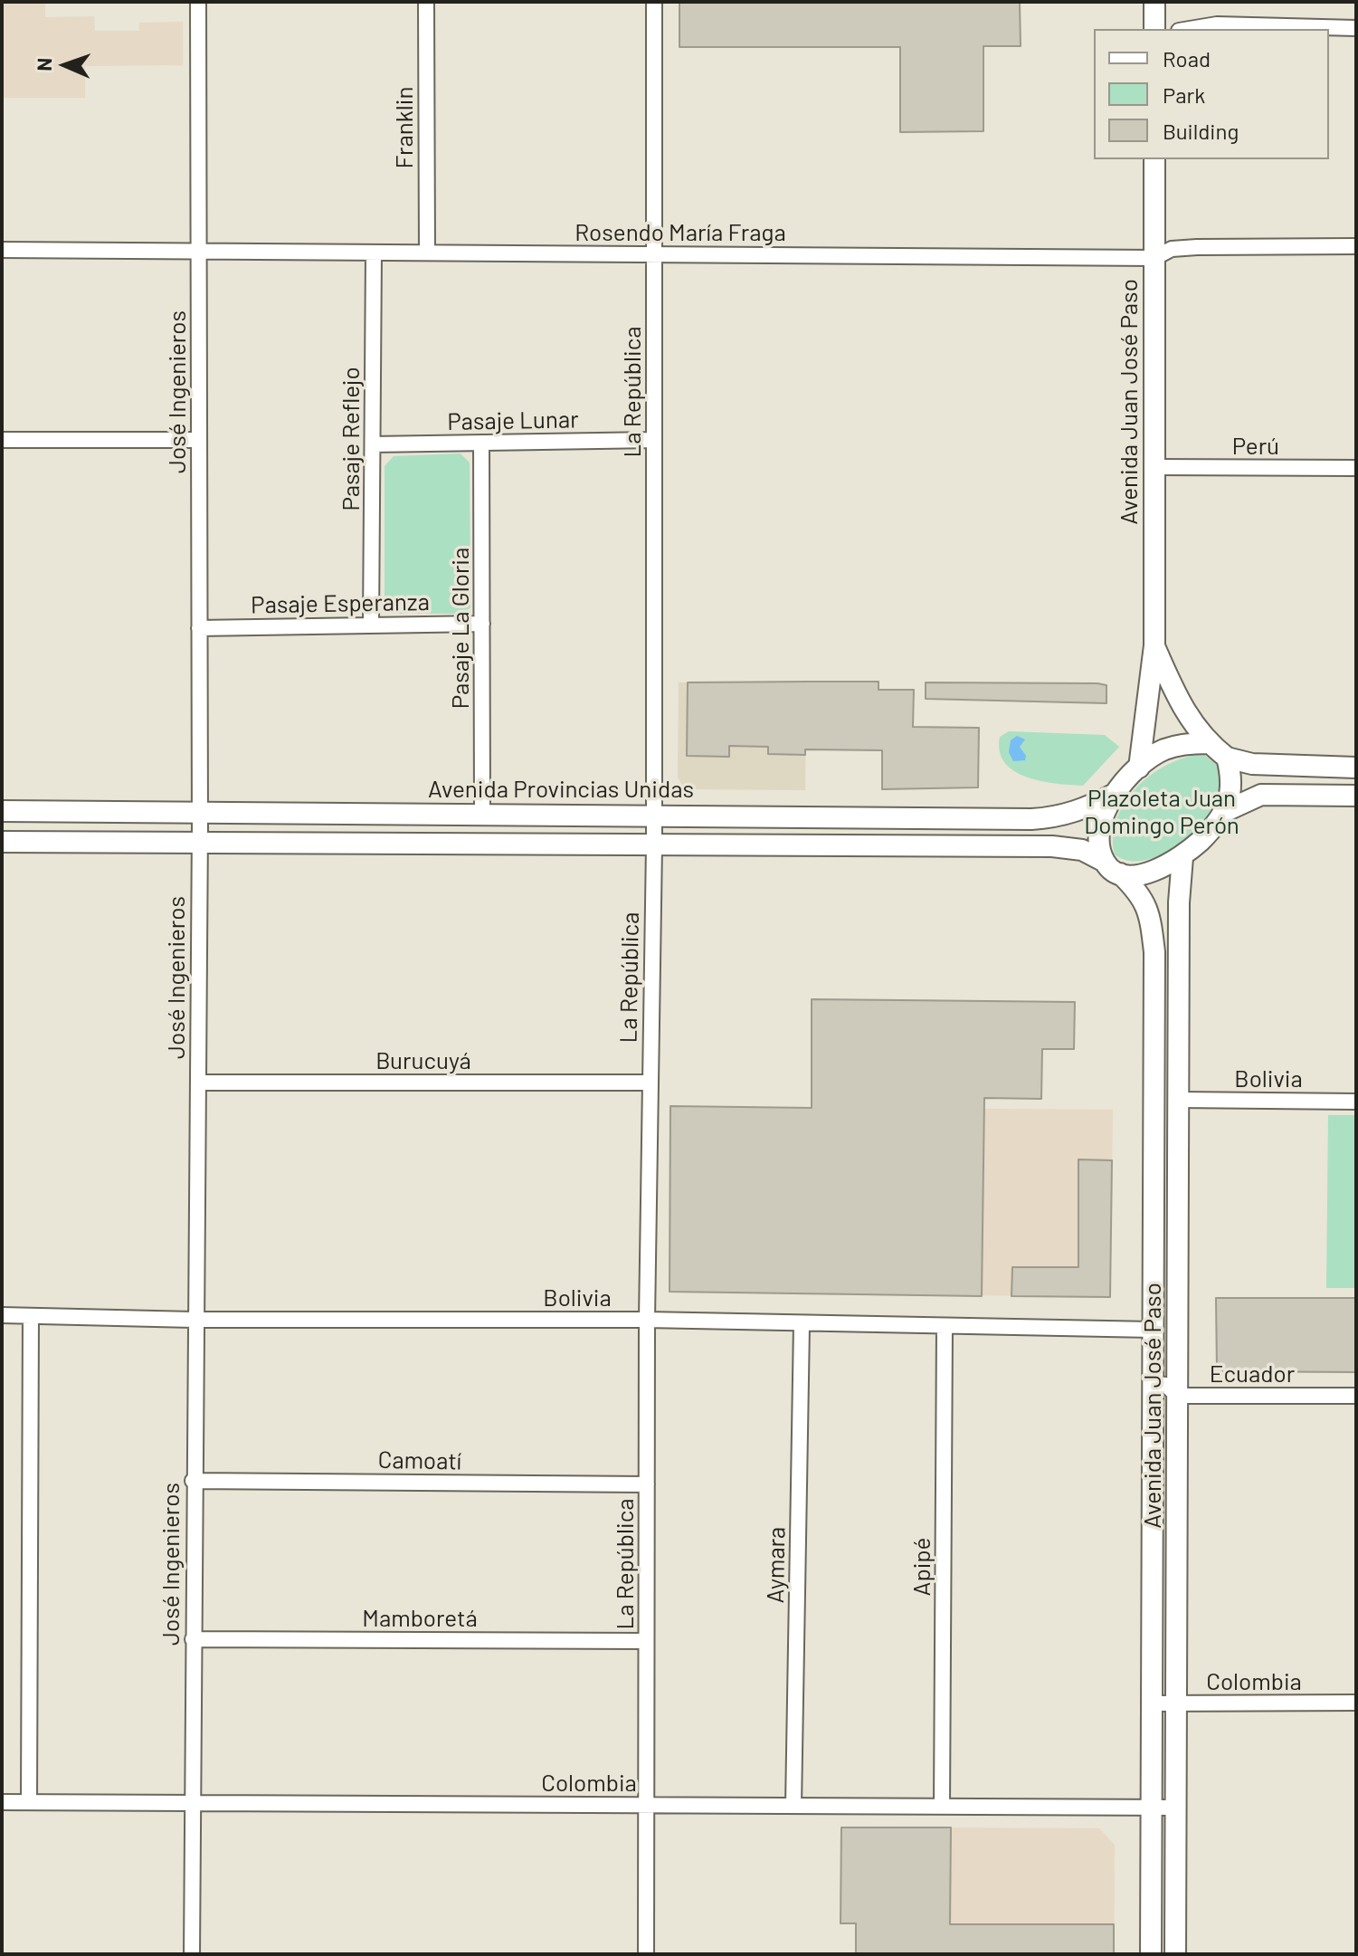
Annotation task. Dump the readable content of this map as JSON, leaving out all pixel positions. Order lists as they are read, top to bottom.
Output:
{
  "streets": {
    "main road": ["Avenida Juan José Paso", "Avenida Provincias Unidas"],
    "street": [
      "Franklin",
      "Rosendo María Fraga",
      "José Ingenieros",
      "La República",
      "Pasaje Lunar",
      "Pasaje Reflejo",
      "Perú",
      "Pasaje Esperanza",
      "Pasaje La Gloria",
      "Burucuyá",
      "Bolivia",
      "Ecuador",
      "Camoatí",
      "Aymara",
      "Apipé",
      "Mamboretá",
      "Colombia"
    ]
  },
  "crossings": [
    ["Franklin", "Rosendo María Fraga"],
    ["Rosendo María Fraga", "José Ingenieros"],
    ["Rosendo María Fraga", "La República"],
    ["Rosendo María Fraga", "Avenida Juan José Paso"],
    ["Rosendo María Fraga", "Pasaje Reflejo"],
    ["José Ingenieros", "Pasaje Esperanza"],
    ["José Ingenieros", "Avenida Provincias Unidas"],
    ["José Ingenieros", "Burucuyá"],
    ["José Ingenieros", "Bolivia"],
    ["José Ingenieros", "Camoatí"],
    ["José Ingenieros", "Mamboretá"],
    ["José Ingenieros", "Colombia"],
    ["La República", "Pasaje Lunar"],
    ["La República", "Avenida Provincias Unidas"],
    ["La República", "Burucuyá"],
    ["La República", "Bolivia"],
    ["La República", "Camoatí"],
    ["La República", "Mamboretá"],
    ["La República", "Colombia"],
    ["Avenida Juan José Paso", "Perú"],
    ["Avenida Juan José Paso", "Avenida Provincias Unidas"],
    ["Avenida Juan José Paso", "Bolivia"],
    ["Avenida Juan José Paso", "Ecuador"],
    ["Avenida Juan José Paso", "Colombia"],
    ["Pasaje Lunar", "Pasaje Reflejo"],
    ["Pasaje Lunar", "Pasaje La Gloria"],
    ["Pasaje Reflejo", "Pasaje Esperanza"],
    ["Pasaje Esperanza", "Pasaje La Gloria"],
    ["Pasaje La Gloria", "Avenida Provincias Unidas"],
    ["Bolivia", "Aymara"],
    ["Bolivia", "Apipé"],
    ["Aymara", "Colombia"],
    ["Apipé", "Colombia"]
  ],
  "parks": ["Plazoleta Juan Domingo Perón"],
  "legend": ["Road", "Park", "Building"],
  "north": "left"
}
